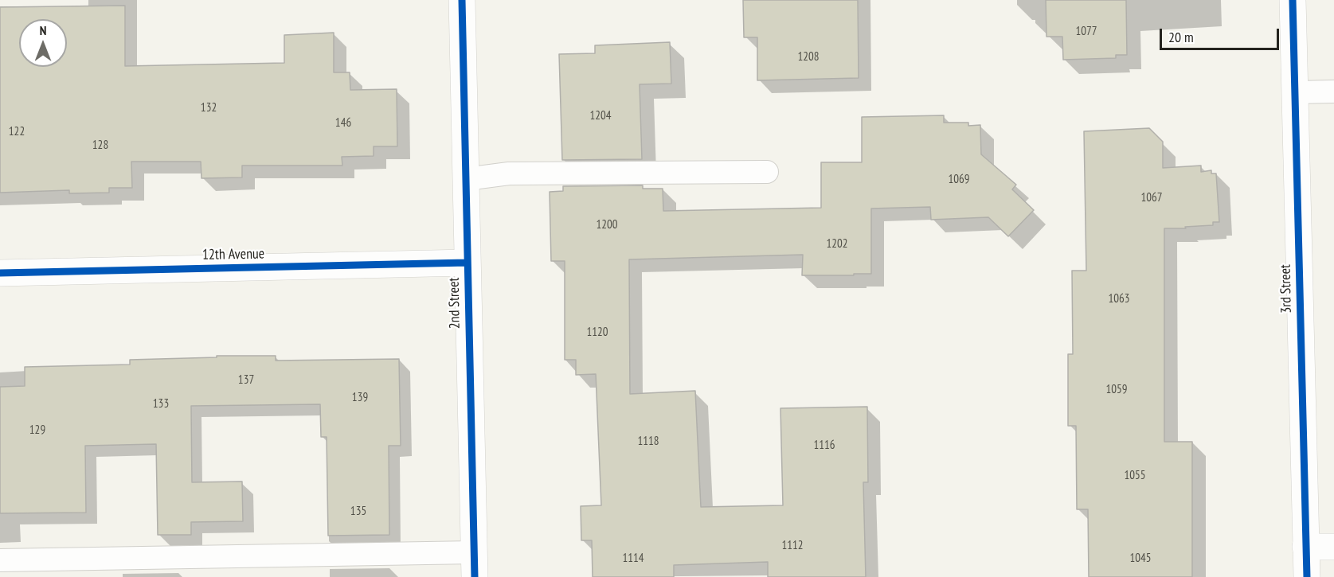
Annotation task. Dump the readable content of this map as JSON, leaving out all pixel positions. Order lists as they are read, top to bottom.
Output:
{
  "streets": {
    "street": ["12th Avenue", "3rd Street", "2nd Street"]
  },
  "crossings": [
    ["12th Avenue", "2nd Street"]
  ],
  "house_numbers": [
    "1077",
    "1208",
    "132",
    "1204",
    "146",
    "122",
    "128",
    "1069",
    "1067",
    "1200",
    "1202",
    "1063",
    "1120",
    "137",
    "1059",
    "139",
    "133",
    "129",
    "1118",
    "1116",
    "1055",
    "135",
    "1112",
    "1114",
    "1045"
  ],
  "scale_bar": "20 m",
  "north": "top"
}
